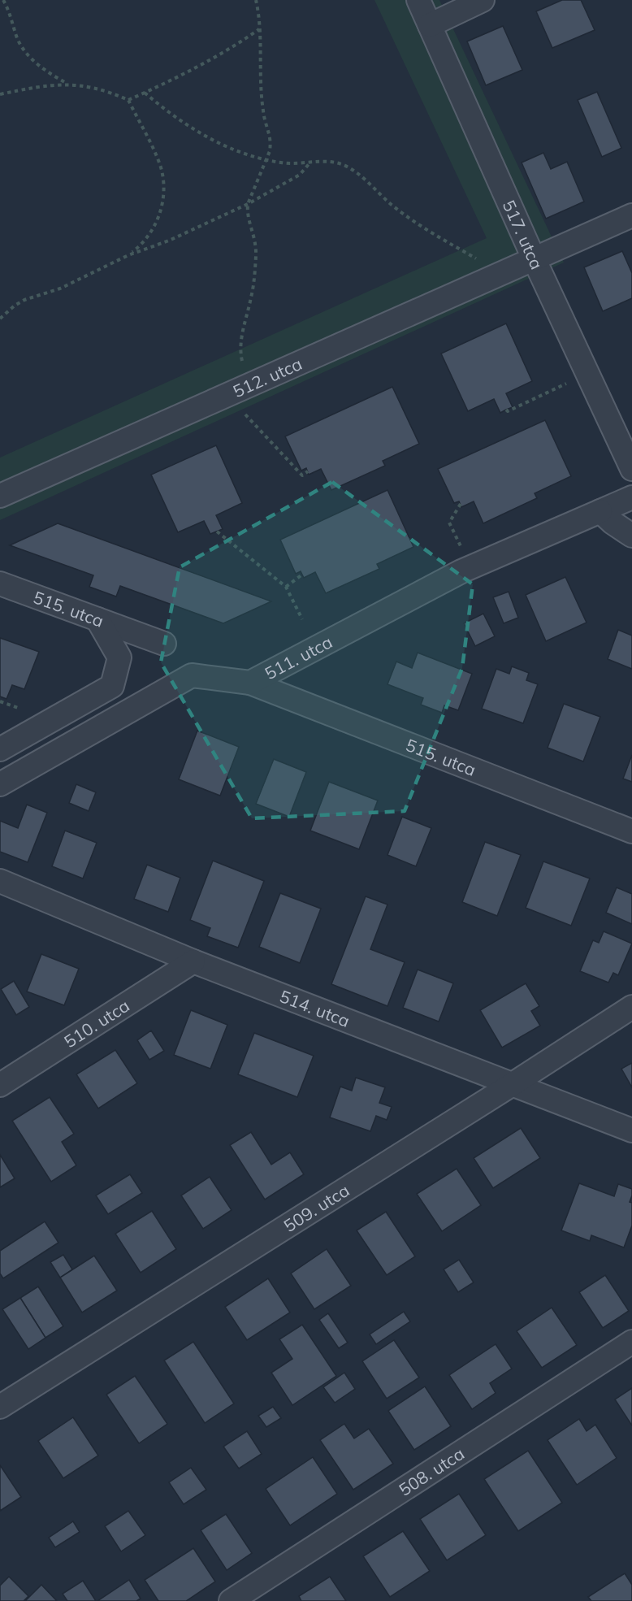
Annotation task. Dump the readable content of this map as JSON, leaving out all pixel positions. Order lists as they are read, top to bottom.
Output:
{
  "streets": {
    "street": [
      "517. utca",
      "512. utca",
      "515. utca",
      "511. utca",
      "514. utca",
      "510. utca",
      "509. utca",
      "508. utca"
    ]
  },
  "crossings": [
    ["517. utca", "512. utca"],
    ["515. utca", "511. utca"],
    ["514. utca", "510. utca"],
    ["514. utca", "509. utca"]
  ]
}
